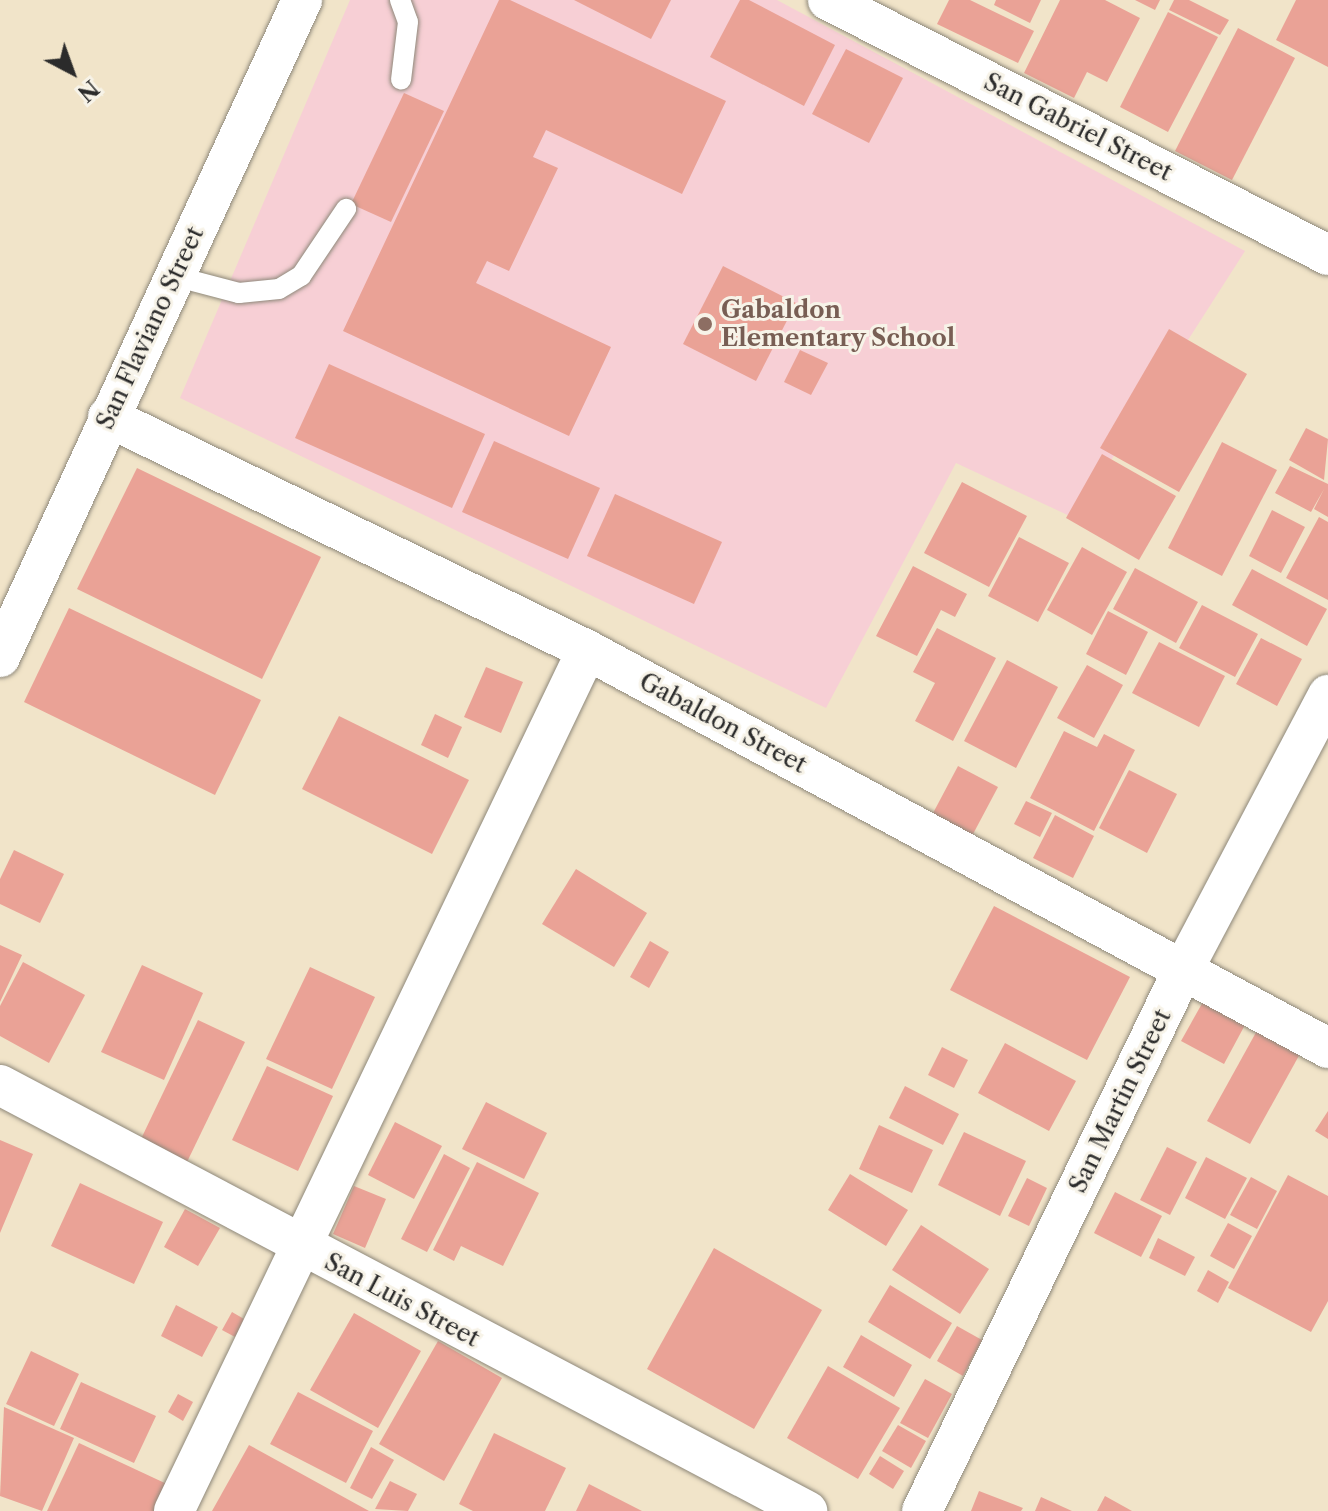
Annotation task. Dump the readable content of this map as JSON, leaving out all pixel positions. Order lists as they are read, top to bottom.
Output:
{
  "streets": {
    "street": [
      "San Gabriel Street",
      "San Flaviano Street",
      "Gabaldon Street",
      "San Martin Street",
      "San Luis Street"
    ]
  },
  "crossings": [
    ["San Flaviano Street", "Gabaldon Street"],
    ["Gabaldon Street", "San Martin Street"]
  ],
  "places": ["Gabaldon Elementary School"],
  "north": "bottom right"
}
